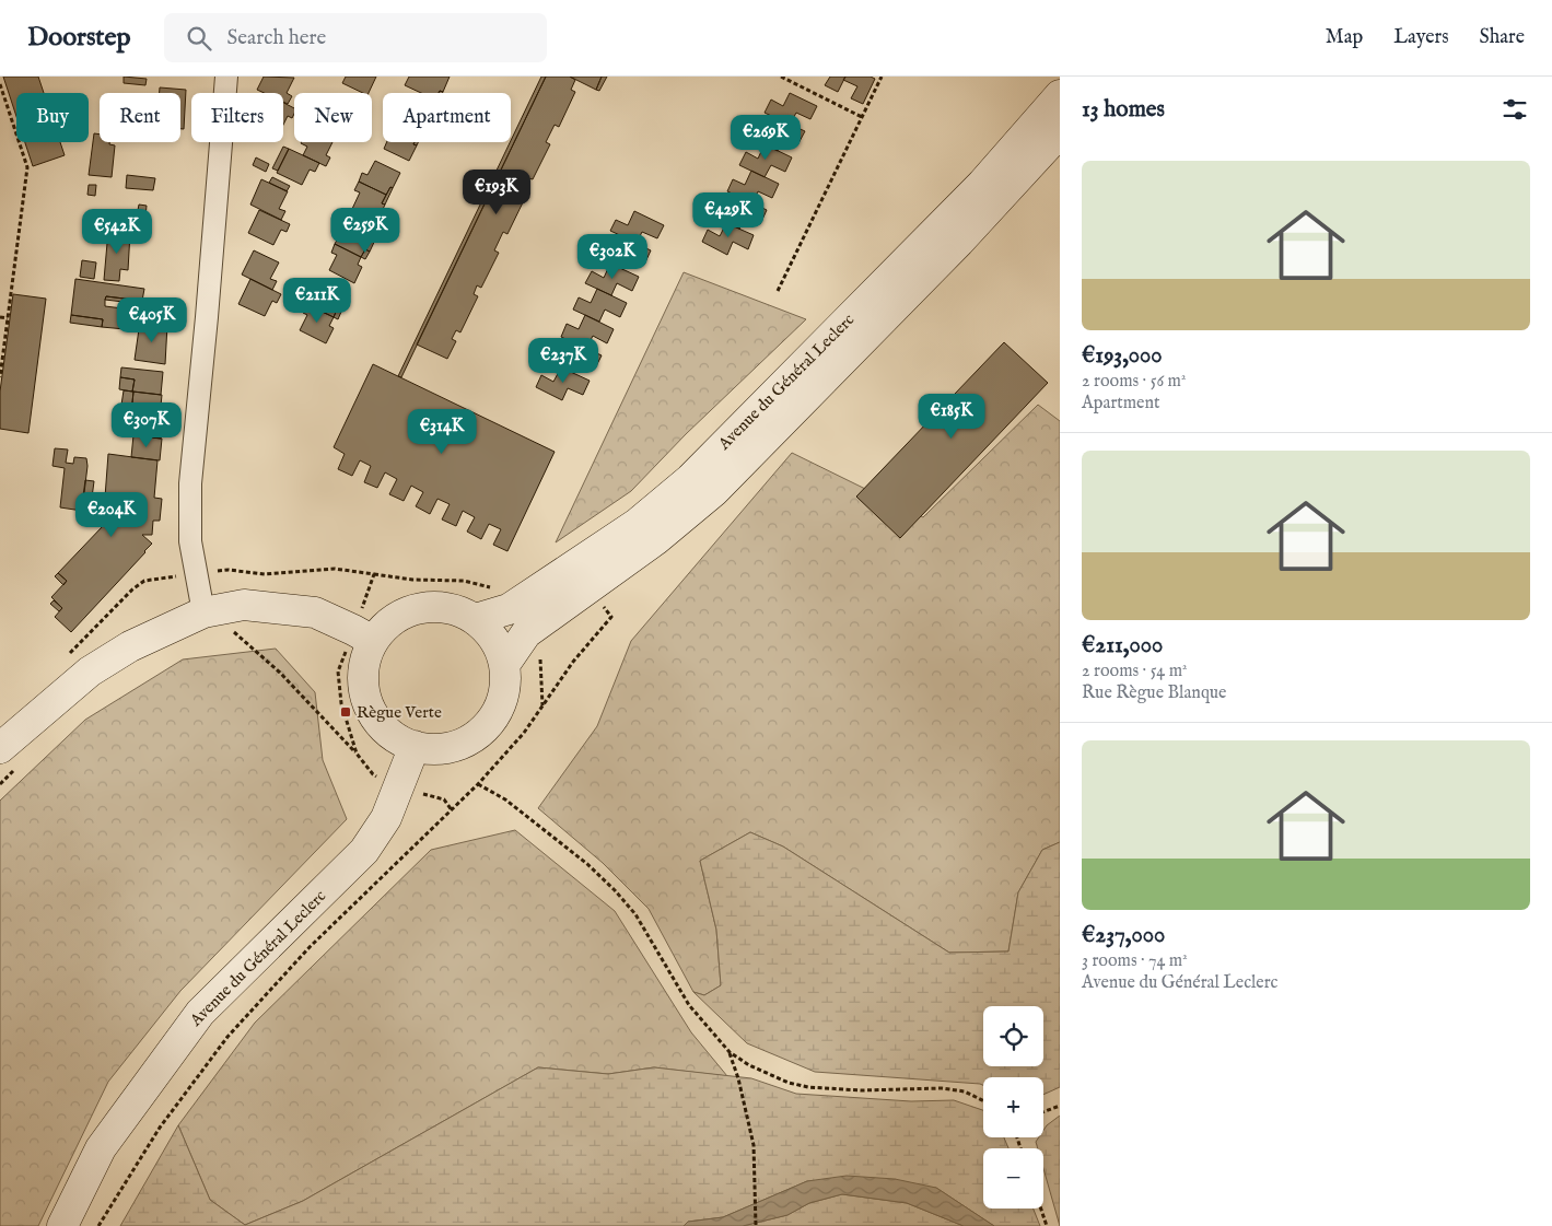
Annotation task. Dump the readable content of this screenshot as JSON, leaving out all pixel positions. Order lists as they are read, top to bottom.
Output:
{
  "streets": {
    "main road": ["Avenue du Général Leclerc"]
  },
  "places": {
    "transit": ["Règue Verte"]
  },
  "page": {
    "header": "Doorstep",
    "search": "Search here",
    "nav": ["Map", "Layers", "Share"],
    "heading": "13 homes",
    "chip": [
      "Buy",
      "Rent",
      "Filters",
      "New",
      "Apartment"
    ],
    "price": [
      "€269K",
      "€193K",
      "€429K",
      "€259K",
      "€542K",
      "€302K",
      "€211K",
      "€405K",
      "€237K",
      "€185K",
      "€307K",
      "€314K",
      "€204K"
    ],
    "list": [
      {
        "name": "€193,000",
        "note": "2 rooms · 56 m² · Apartment"
      },
      {
        "name": "€211,000",
        "note": "2 rooms · 54 m² · Rue Règue Blanque"
      },
      {
        "name": "€237,000",
        "note": "3 rooms · 74 m² · Avenue du Général Leclerc"
      }
    ],
    "map_buttons": ["+", "−"]
  }
}
